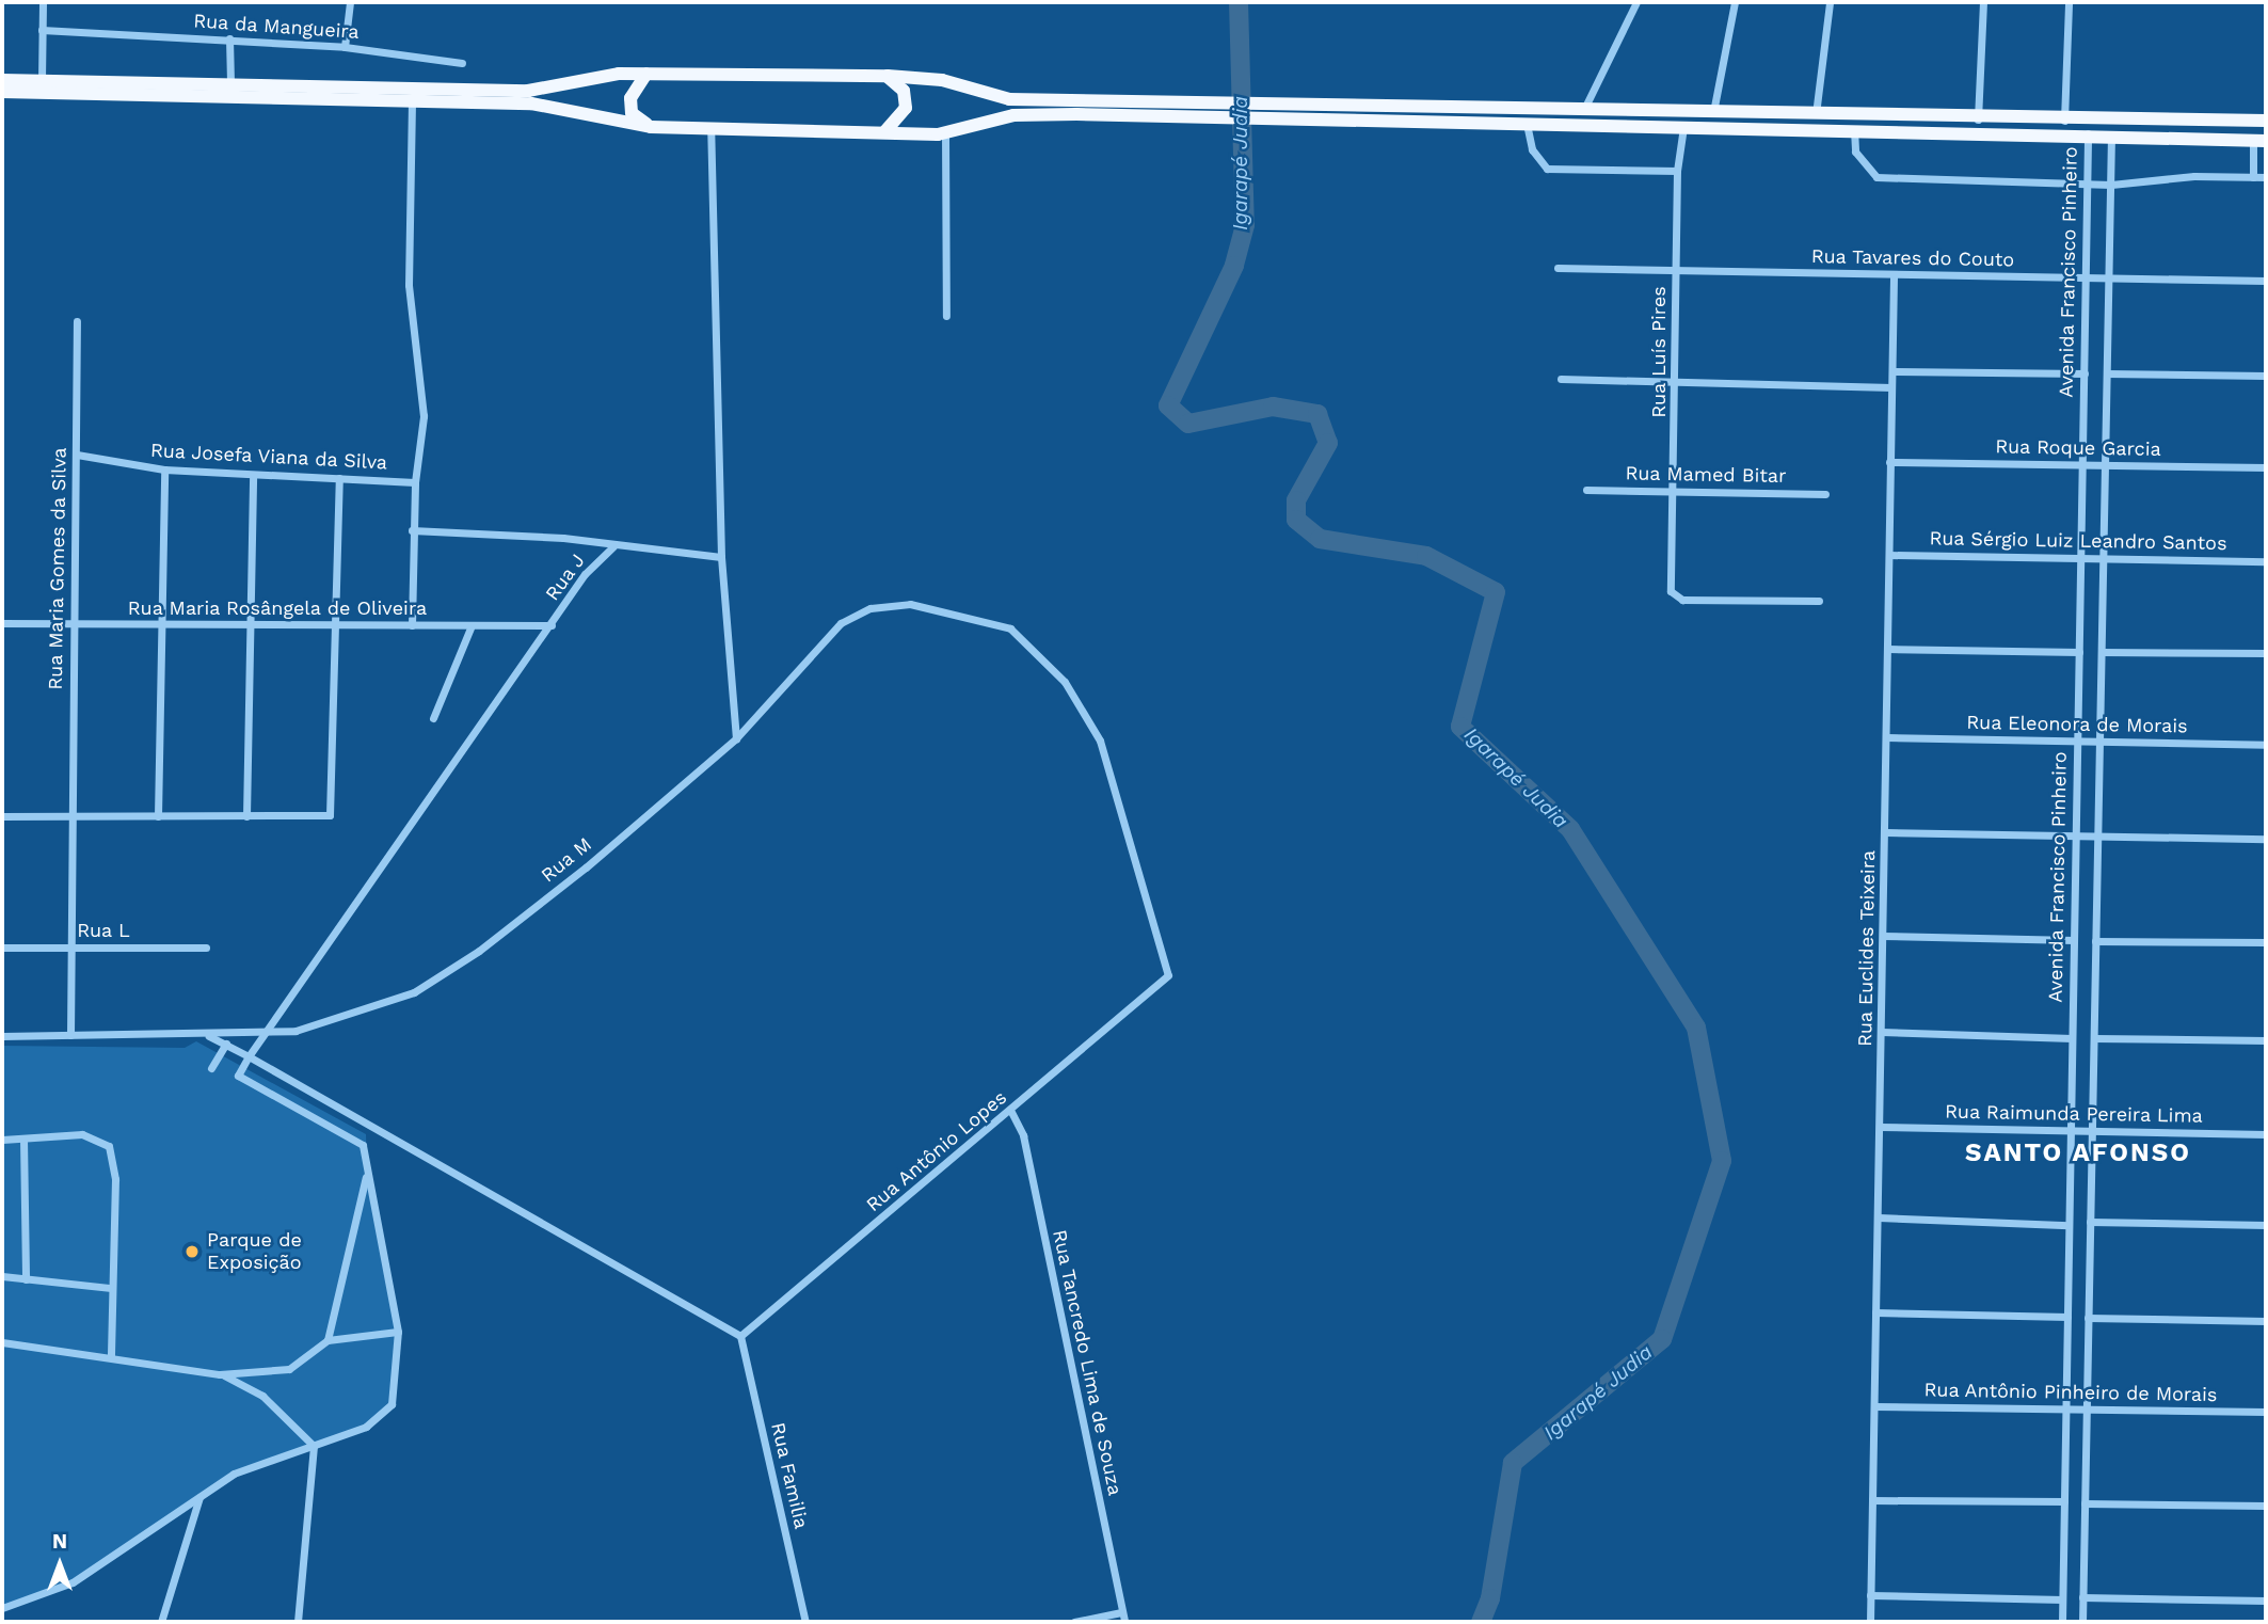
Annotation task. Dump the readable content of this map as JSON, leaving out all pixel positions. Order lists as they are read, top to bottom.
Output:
{
  "streets": {
    "street": [
      "Rua da Mangueira",
      "Rua Tavares do Couto",
      "Avenida Francisco Pinheiro",
      "Rua Luís Pires",
      "Rua Roque Garcia",
      "Rua Josefa Viana da Silva",
      "Rua Mamed Bitar",
      "Rua Sérgio Luiz Leandro Santos",
      "Rua Maria Gomes da Silva",
      "Rua J",
      "Rua Maria Rosângela de Oliveira",
      "Rua Eleonora de Morais",
      "Rua M",
      "Rua L",
      "Rua Euclides Teixeira",
      "Rua Raimunda Pereira Lima",
      "Rua Antônio Lopes",
      "Rua Tancredo Lima de Souza",
      "Rua Antônio Pinheiro de Morais",
      "Rua Familia"
    ]
  },
  "crossings": [
    ["Rua Tavares do Couto", "Avenida Francisco Pinheiro"],
    ["Rua Tavares do Couto", "Rua Luís Pires"],
    ["Rua Tavares do Couto", "Rua Euclides Teixeira"],
    ["Avenida Francisco Pinheiro", "Rua Roque Garcia"],
    ["Avenida Francisco Pinheiro", "Rua Sérgio Luiz Leandro Santos"],
    ["Avenida Francisco Pinheiro", "Rua Eleonora de Morais"],
    ["Avenida Francisco Pinheiro", "Rua Raimunda Pereira Lima"],
    ["Avenida Francisco Pinheiro", "Rua Antônio Pinheiro de Morais"],
    ["Rua Luís Pires", "Rua Mamed Bitar"],
    ["Rua Roque Garcia", "Rua Euclides Teixeira"],
    ["Rua Josefa Viana da Silva", "Rua Maria Gomes da Silva"],
    ["Rua Sérgio Luiz Leandro Santos", "Rua Euclides Teixeira"],
    ["Rua Maria Gomes da Silva", "Rua Maria Rosângela de Oliveira"],
    ["Rua Maria Gomes da Silva", "Rua M"],
    ["Rua Maria Gomes da Silva", "Rua L"],
    ["Rua J", "Rua Maria Rosângela de Oliveira"],
    ["Rua J", "Rua M"],
    ["Rua Eleonora de Morais", "Rua Euclides Teixeira"],
    ["Rua M", "Rua Antônio Lopes"],
    ["Rua Euclides Teixeira", "Rua Raimunda Pereira Lima"],
    ["Rua Euclides Teixeira", "Rua Antônio Pinheiro de Morais"],
    ["Rua Antônio Lopes", "Rua Tancredo Lima de Souza"],
    ["Rua Antônio Lopes", "Rua Familia"]
  ],
  "districts": ["SANTO AFONSO"],
  "water": ["Igarapé Judia"],
  "places": ["Parque de Exposição"],
  "north": "top"
}
